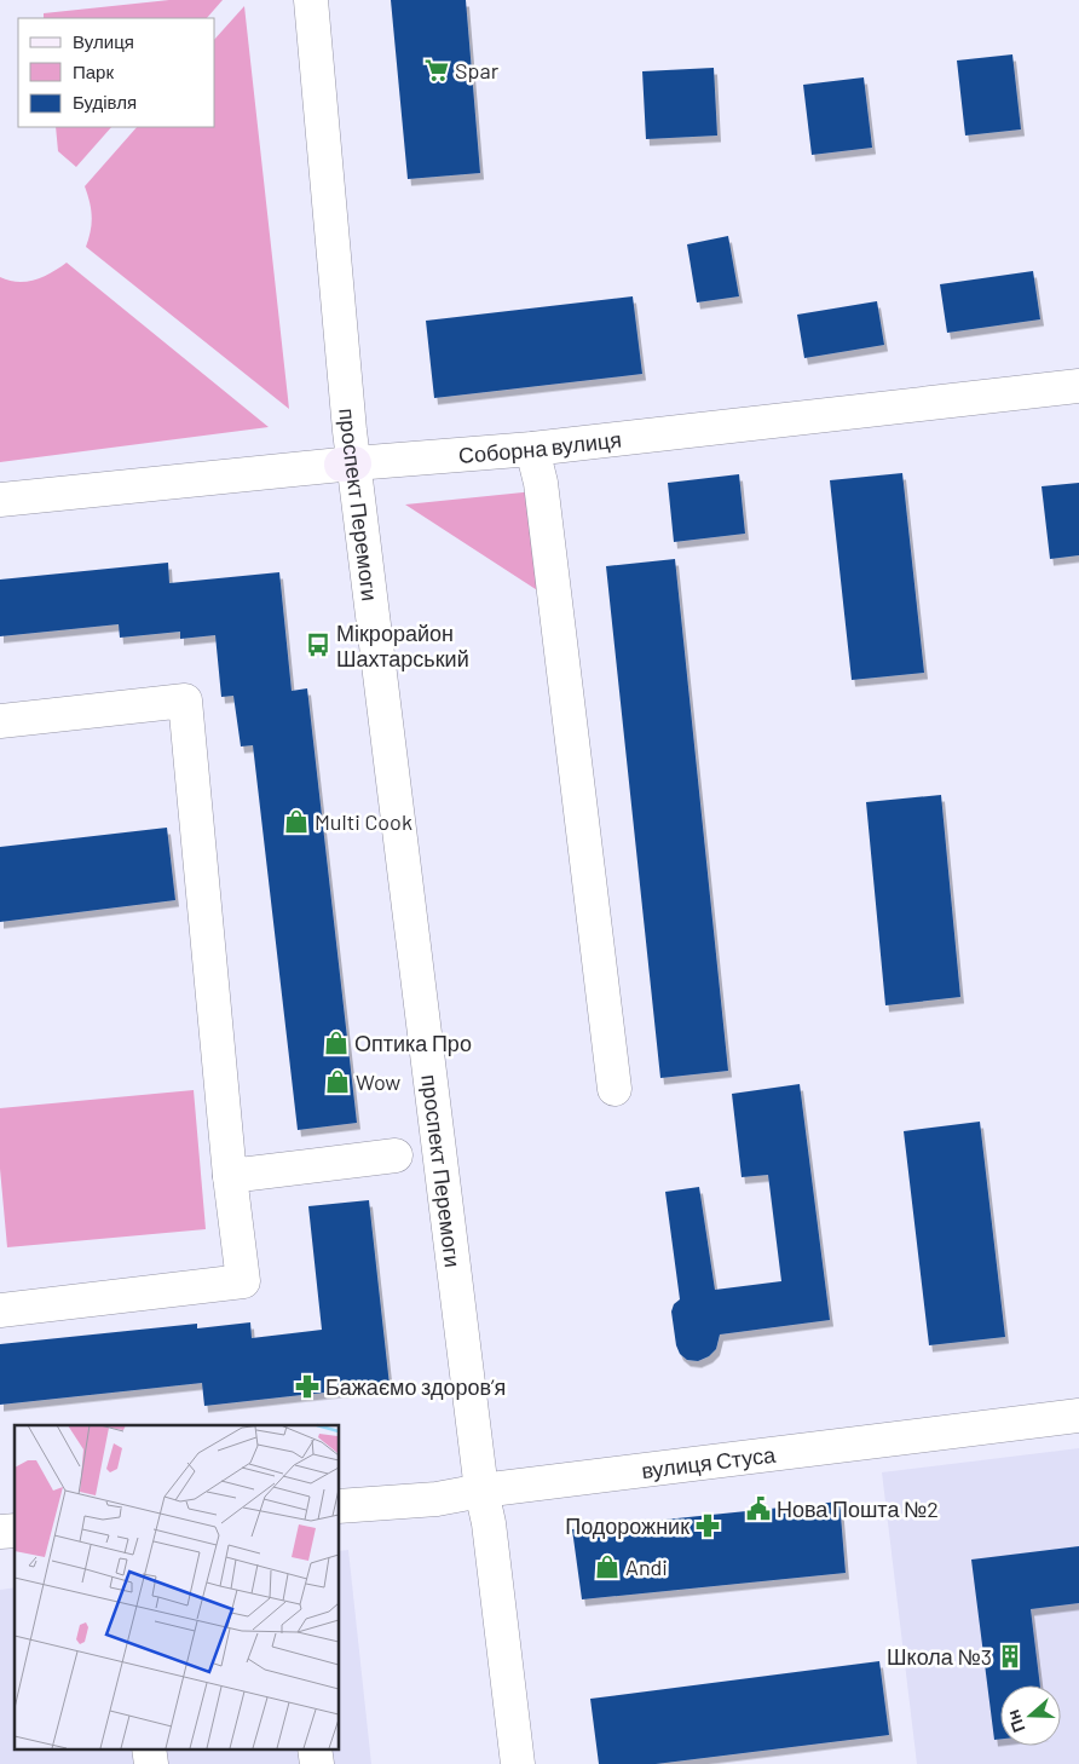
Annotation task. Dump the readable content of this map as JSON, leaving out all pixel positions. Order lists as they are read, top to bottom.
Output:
{
  "streets": {
    "street": ["Соборна вулиця", "проспект Перемоги", "вулиця Стуса"]
  },
  "crossings": [
    ["Соборна вулиця", "проспект Перемоги"],
    ["проспект Перемоги", "вулиця Стуса"]
  ],
  "places": {
    "supermarket": ["Spar"],
    "bus stop": ["Мікрорайон Шахтарський"],
    "shop": [
      "Multi Cook",
      "Оптика Про",
      "Wow",
      "Andi"
    ],
    "pharmacy": ["Бажаємо здоровʼя", "Подорожник"],
    "public building": ["Нова Пошта №2"],
    "building": ["Школа №3"]
  },
  "legend": ["Вулиця", "Парк", "Будівля"],
  "north": "left"
}
